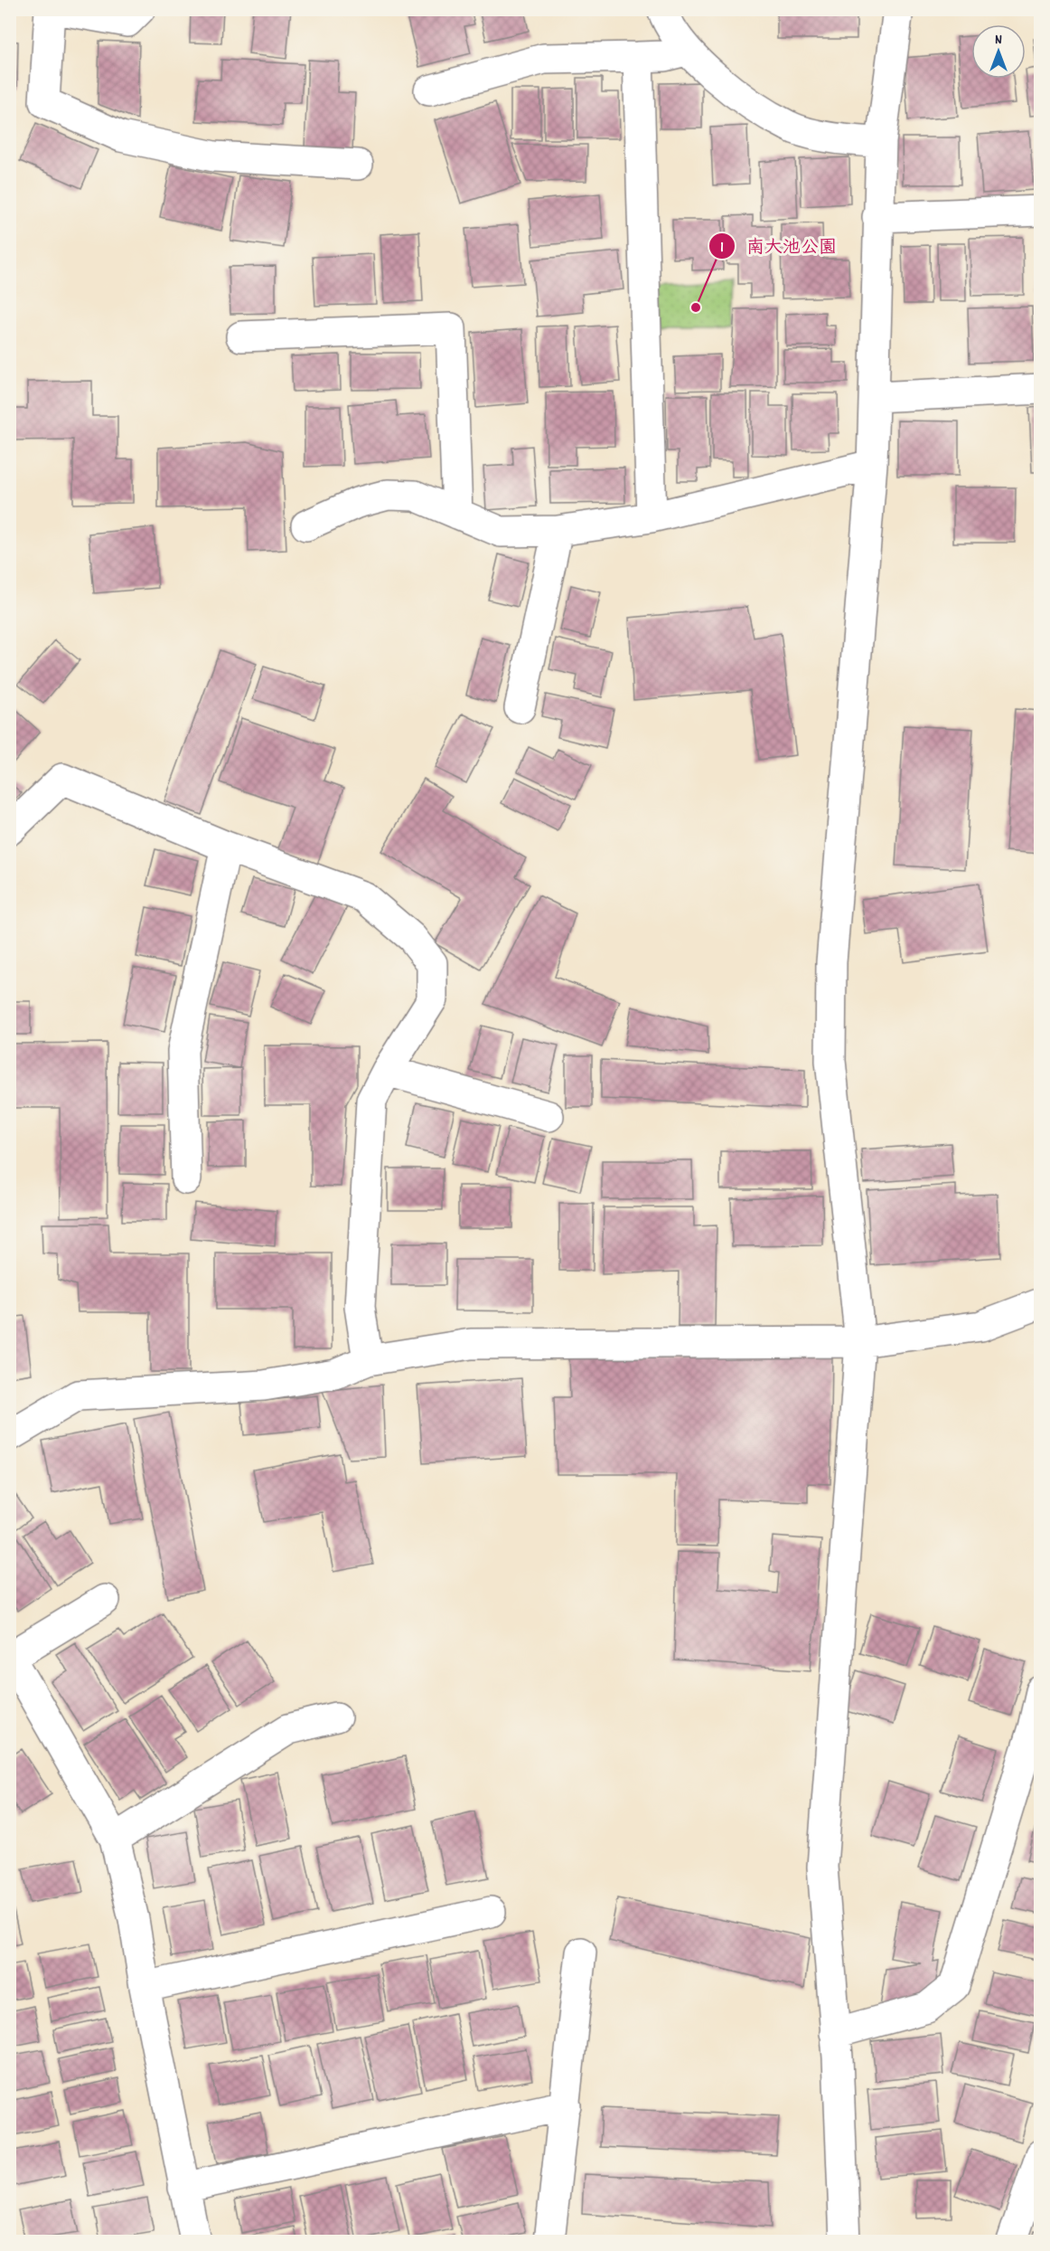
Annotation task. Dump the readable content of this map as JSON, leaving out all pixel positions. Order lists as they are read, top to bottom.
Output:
{
  "places": ["南大池公園"],
  "north": "top"
}
